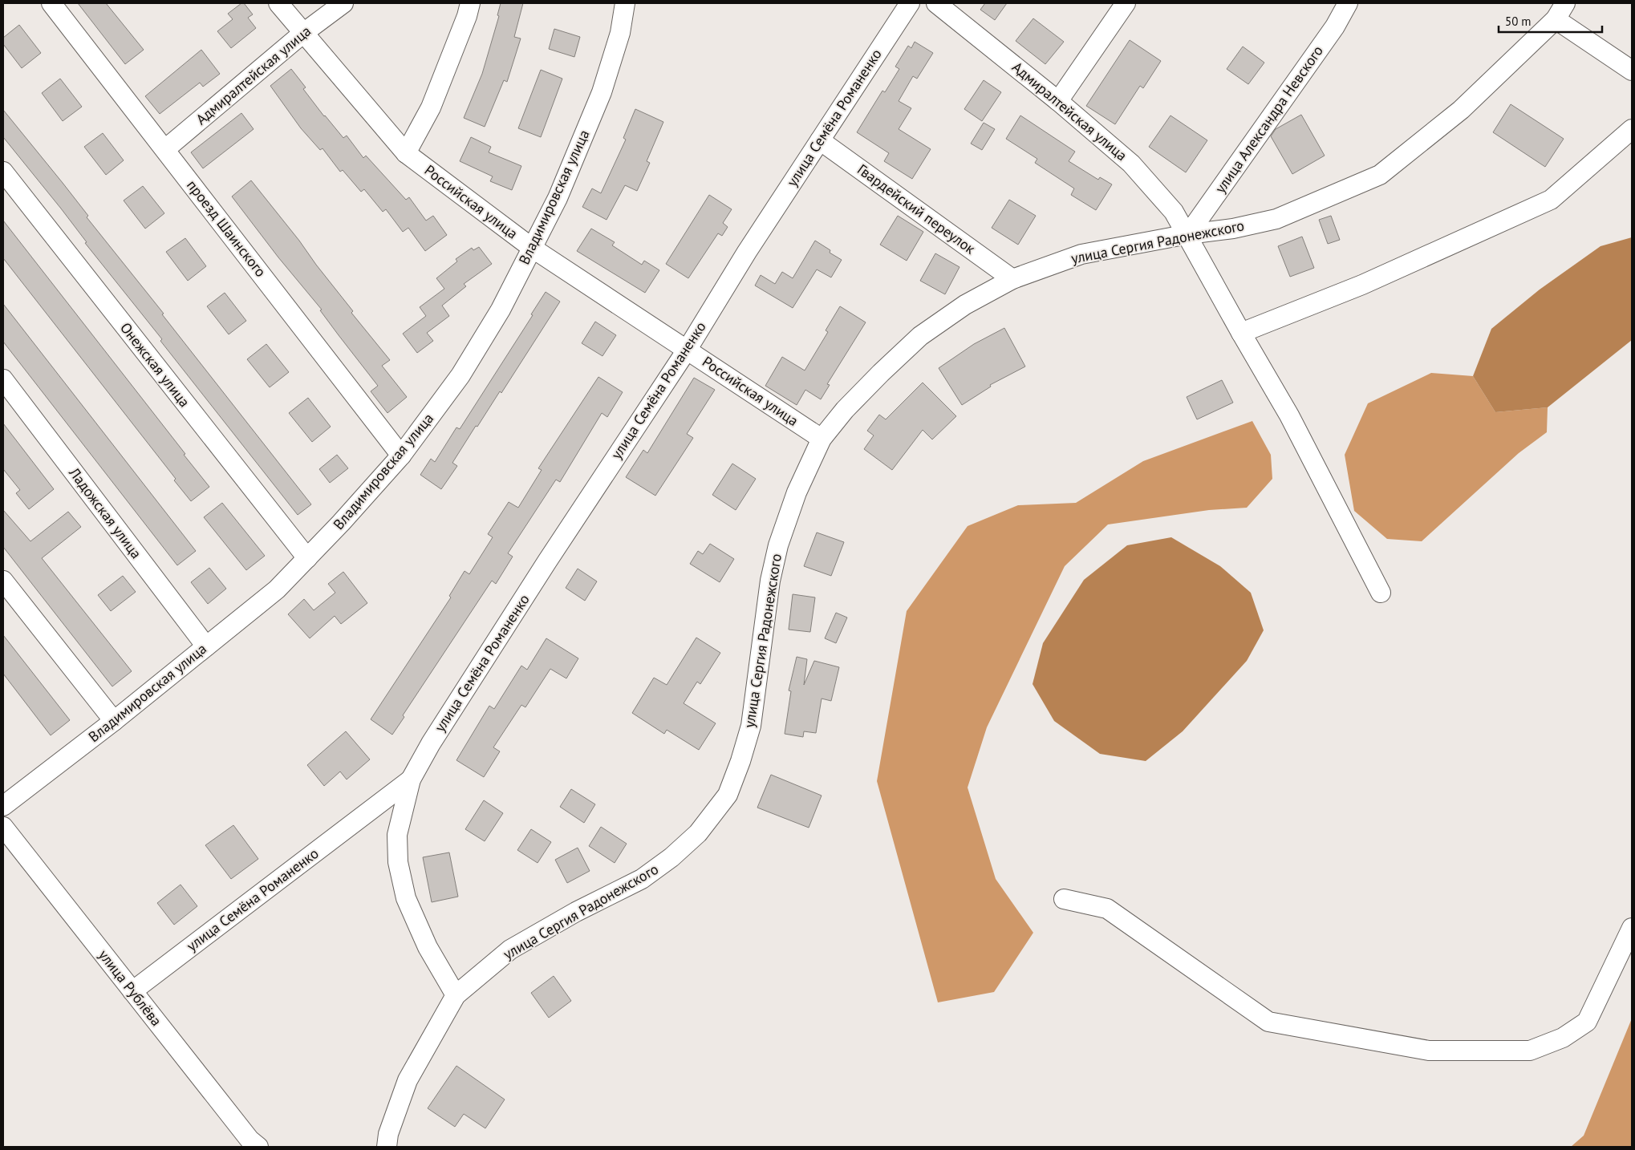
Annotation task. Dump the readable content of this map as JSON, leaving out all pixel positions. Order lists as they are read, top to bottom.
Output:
{
  "streets": {
    "street": [
      "Адмиралтейская улица",
      "улица Семёна Романенко",
      "улица Александра Невского",
      "Владимировская улица",
      "Российская улица",
      "Гвардейский переулок",
      "проезд Шаинского",
      "улица Сергия Радонежского",
      "Онежская улица",
      "Ладожская улица",
      "улица Рублёва"
    ]
  },
  "crossings": [
    ["Адмиралтейская улица", "улица Александра Невского"],
    ["Адмиралтейская улица", "Российская улица"],
    ["Адмиралтейская улица", "проезд Шаинского"],
    ["Адмиралтейская улица", "улица Сергия Радонежского"],
    ["улица Семёна Романенко", "Российская улица"],
    ["улица Семёна Романенко", "Гвардейский переулок"],
    ["улица Семёна Романенко", "улица Сергия Радонежского"],
    ["улица Семёна Романенко", "улица Рублёва"],
    ["улица Александра Невского", "улица Сергия Радонежского"],
    ["Владимировская улица", "Российская улица"],
    ["Владимировская улица", "проезд Шаинского"],
    ["Владимировская улица", "Онежская улица"],
    ["Владимировская улица", "Ладожская улица"],
    ["Российская улица", "улица Сергия Радонежского"],
    ["Гвардейский переулок", "улица Сергия Радонежского"]
  ],
  "scale_bar": "50 m"
}
